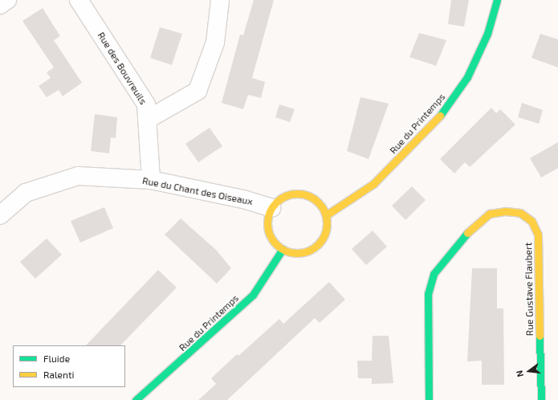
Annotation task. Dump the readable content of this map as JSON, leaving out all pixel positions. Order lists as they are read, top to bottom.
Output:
{
  "streets": {
    "main road": ["Rue du Printemps", "Rue Gustave Flaubert"],
    "street": ["Rue des Bouvreuils", "Rue du Chant des Oiseaux"]
  },
  "crossings": [
    ["Rue des Bouvreuils", "Rue du Chant des Oiseaux"],
    ["Rue du Printemps", "Rue du Chant des Oiseaux"]
  ],
  "legend": ["Fluide", "Ralenti"],
  "north": "left"
}
